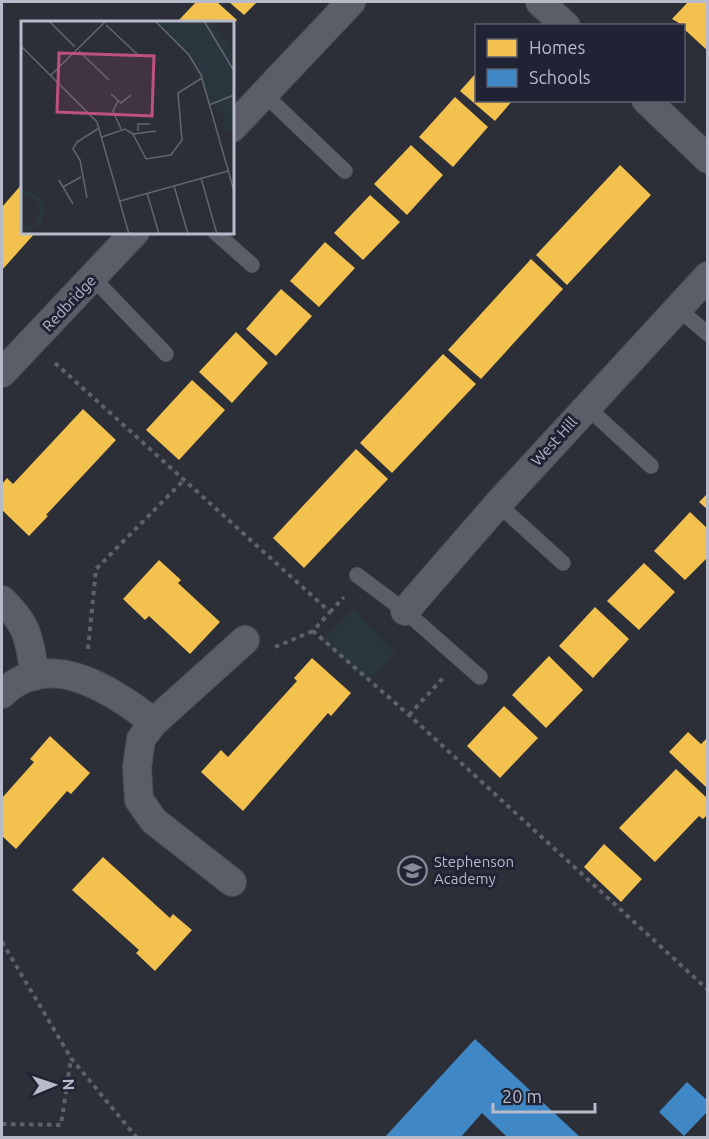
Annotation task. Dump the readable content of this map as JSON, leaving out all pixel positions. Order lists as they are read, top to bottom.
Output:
{
  "streets": {
    "street": ["Redbridge", "West Hill"]
  },
  "places": {
    "school or university": ["Stephenson Academy"]
  },
  "legend": ["Homes", "Schools"],
  "scale_bar": "20 m",
  "north": "right"
}
